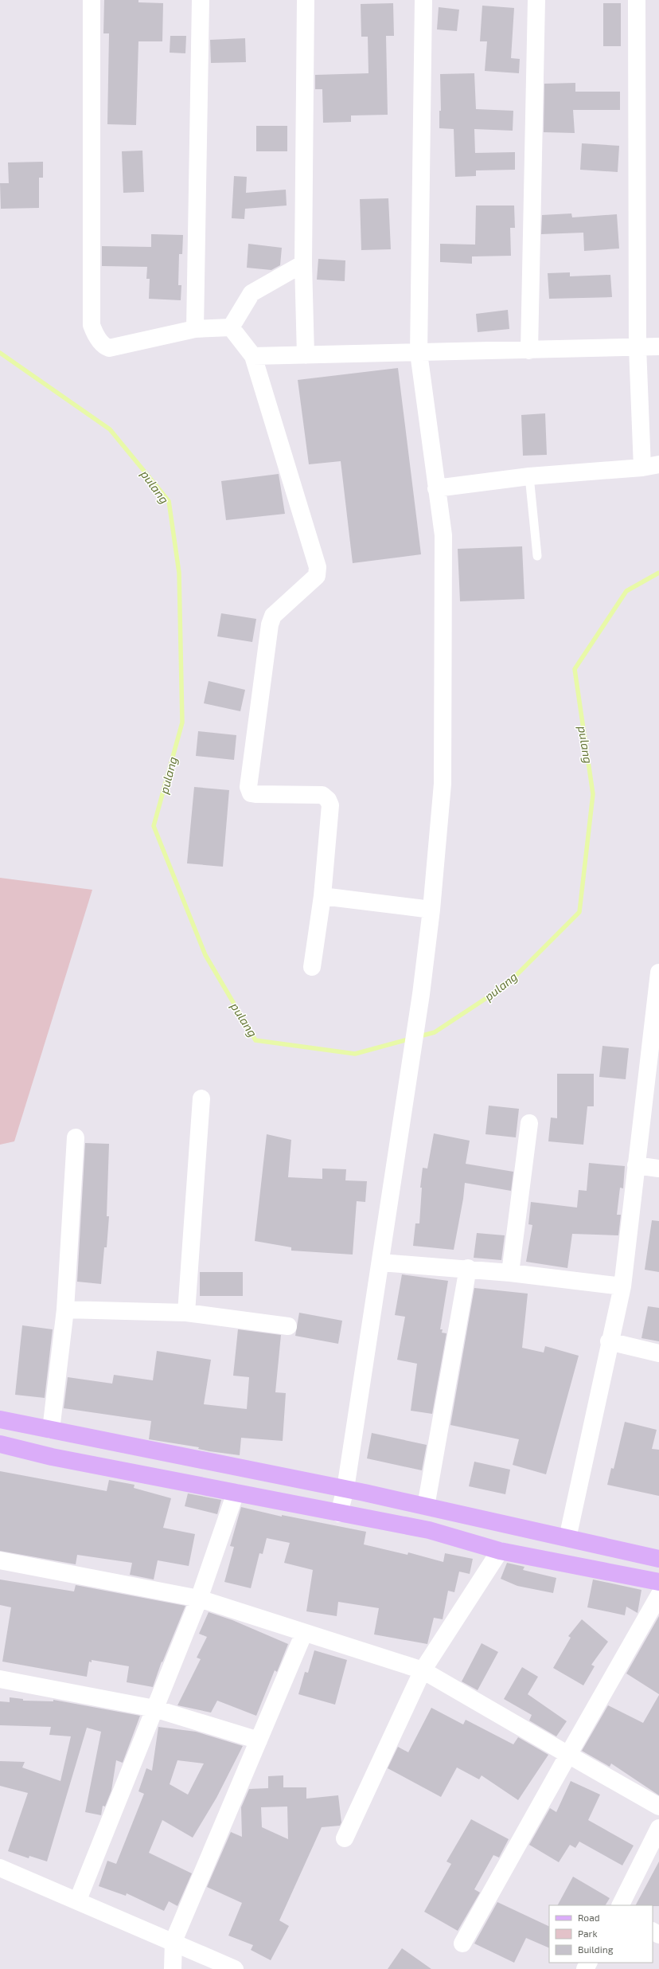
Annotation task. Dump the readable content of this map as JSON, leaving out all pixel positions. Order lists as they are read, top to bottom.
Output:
{
  "water": ["pulang"],
  "legend": ["Road", "Park", "Building"]
}
